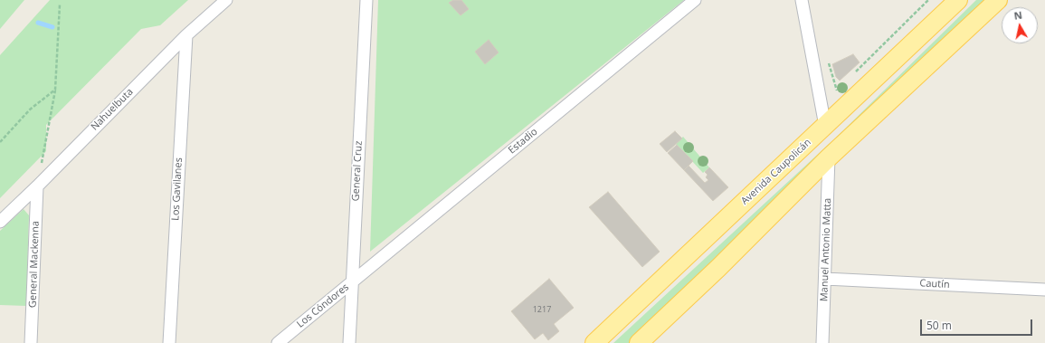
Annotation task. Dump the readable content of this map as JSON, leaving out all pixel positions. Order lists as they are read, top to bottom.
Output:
{
  "streets": {
    "main road": ["Avenida Caupolicán"],
    "street": [
      "Nahuelbuta",
      "Estadio",
      "General Cruz",
      "Los Gavilanes",
      "Manuel Antonio Matta",
      "General Mackenna",
      "Cautín",
      "Los Cóndores"
    ]
  },
  "crossings": [
    ["Nahuelbuta", "Los Gavilanes"],
    ["Nahuelbuta", "General Mackenna"],
    ["Estadio", "General Cruz"],
    ["Estadio", "Los Cóndores"],
    ["General Cruz", "Los Cóndores"],
    ["Manuel Antonio Matta", "Cautín"]
  ],
  "house_numbers": ["1217"],
  "scale_bar": "50 m",
  "north": "top"
}
